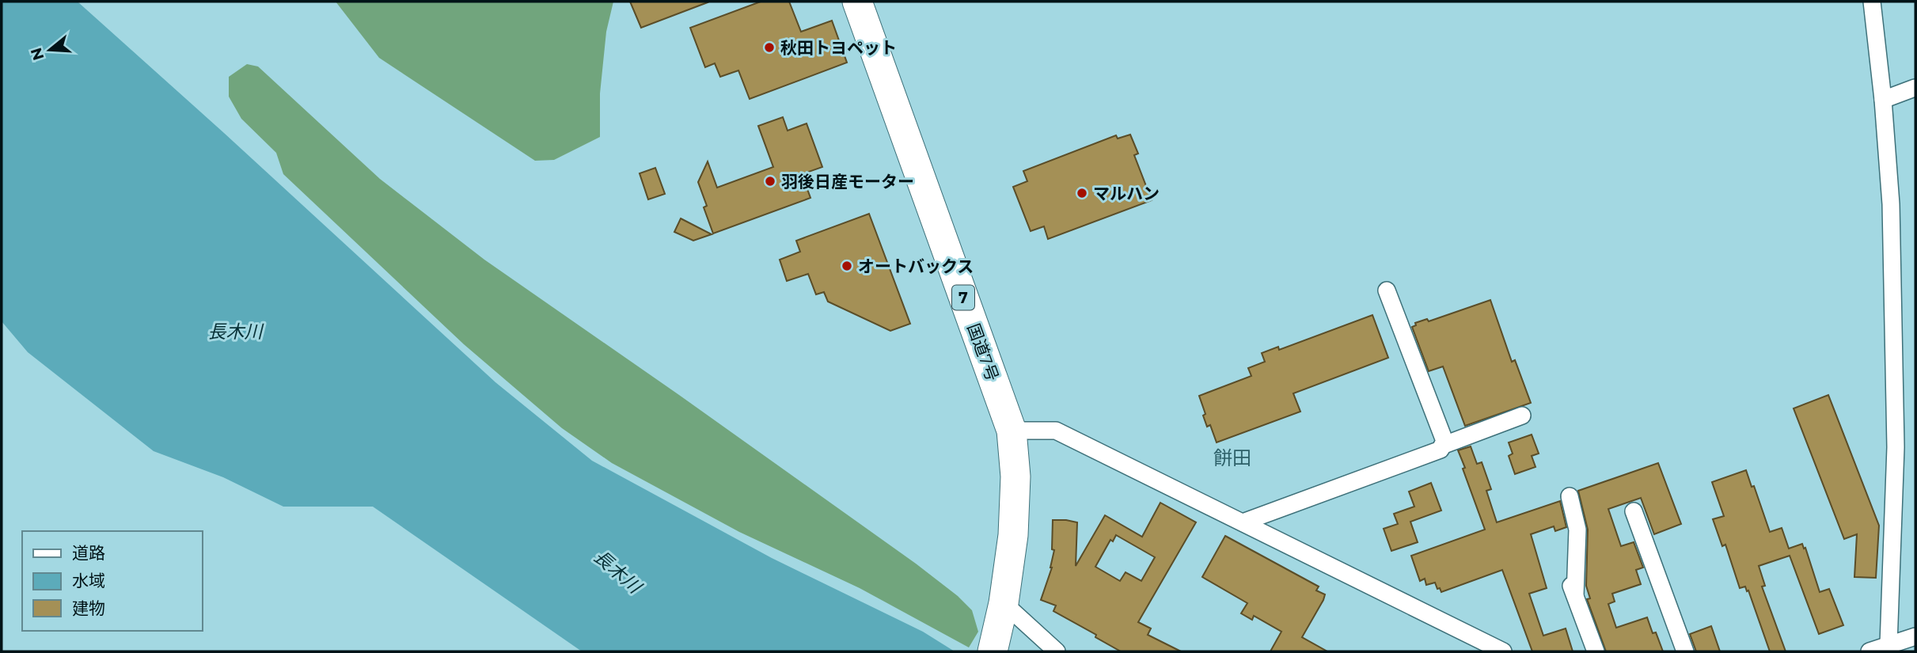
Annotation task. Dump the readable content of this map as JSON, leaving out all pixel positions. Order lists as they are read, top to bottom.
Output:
{
  "streets": {
    "highway": ["7", "国道7号"]
  },
  "districts": ["餅田"],
  "water": ["長木川"],
  "places": [
    "秋田トヨペット",
    "羽後日産モーター",
    "マルハン",
    "オートバックス"
  ],
  "legend": ["道路", "水域", "建物"],
  "north": "left"
}
